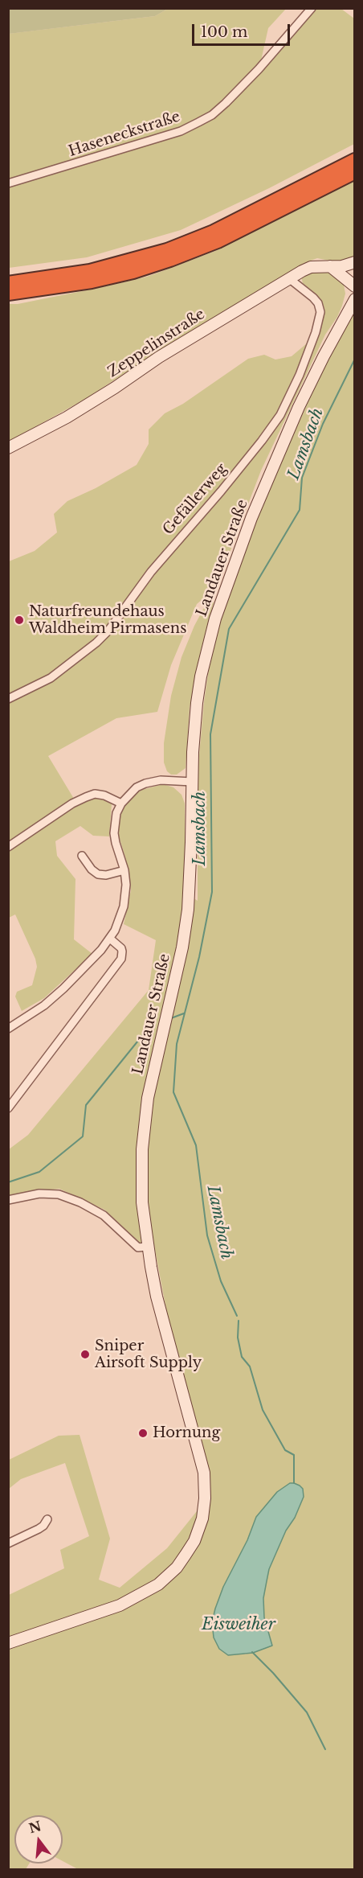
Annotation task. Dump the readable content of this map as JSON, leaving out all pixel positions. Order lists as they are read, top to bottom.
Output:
{
  "streets": {
    "main road": ["Zeppelinstraße", "Landauer Straße"],
    "street": ["Haseneckstraße", "Gefällerweg"]
  },
  "crossings": [
    ["Zeppelinstraße", "Gefällerweg"]
  ],
  "water": ["Lamsbach", "Eisweiher"],
  "places": ["Naturfreundehaus Waldheim Pirmasens", "Sniper Airsoft Supply", "Hornung"],
  "scale_bar": "100 m",
  "north": "top"
}
